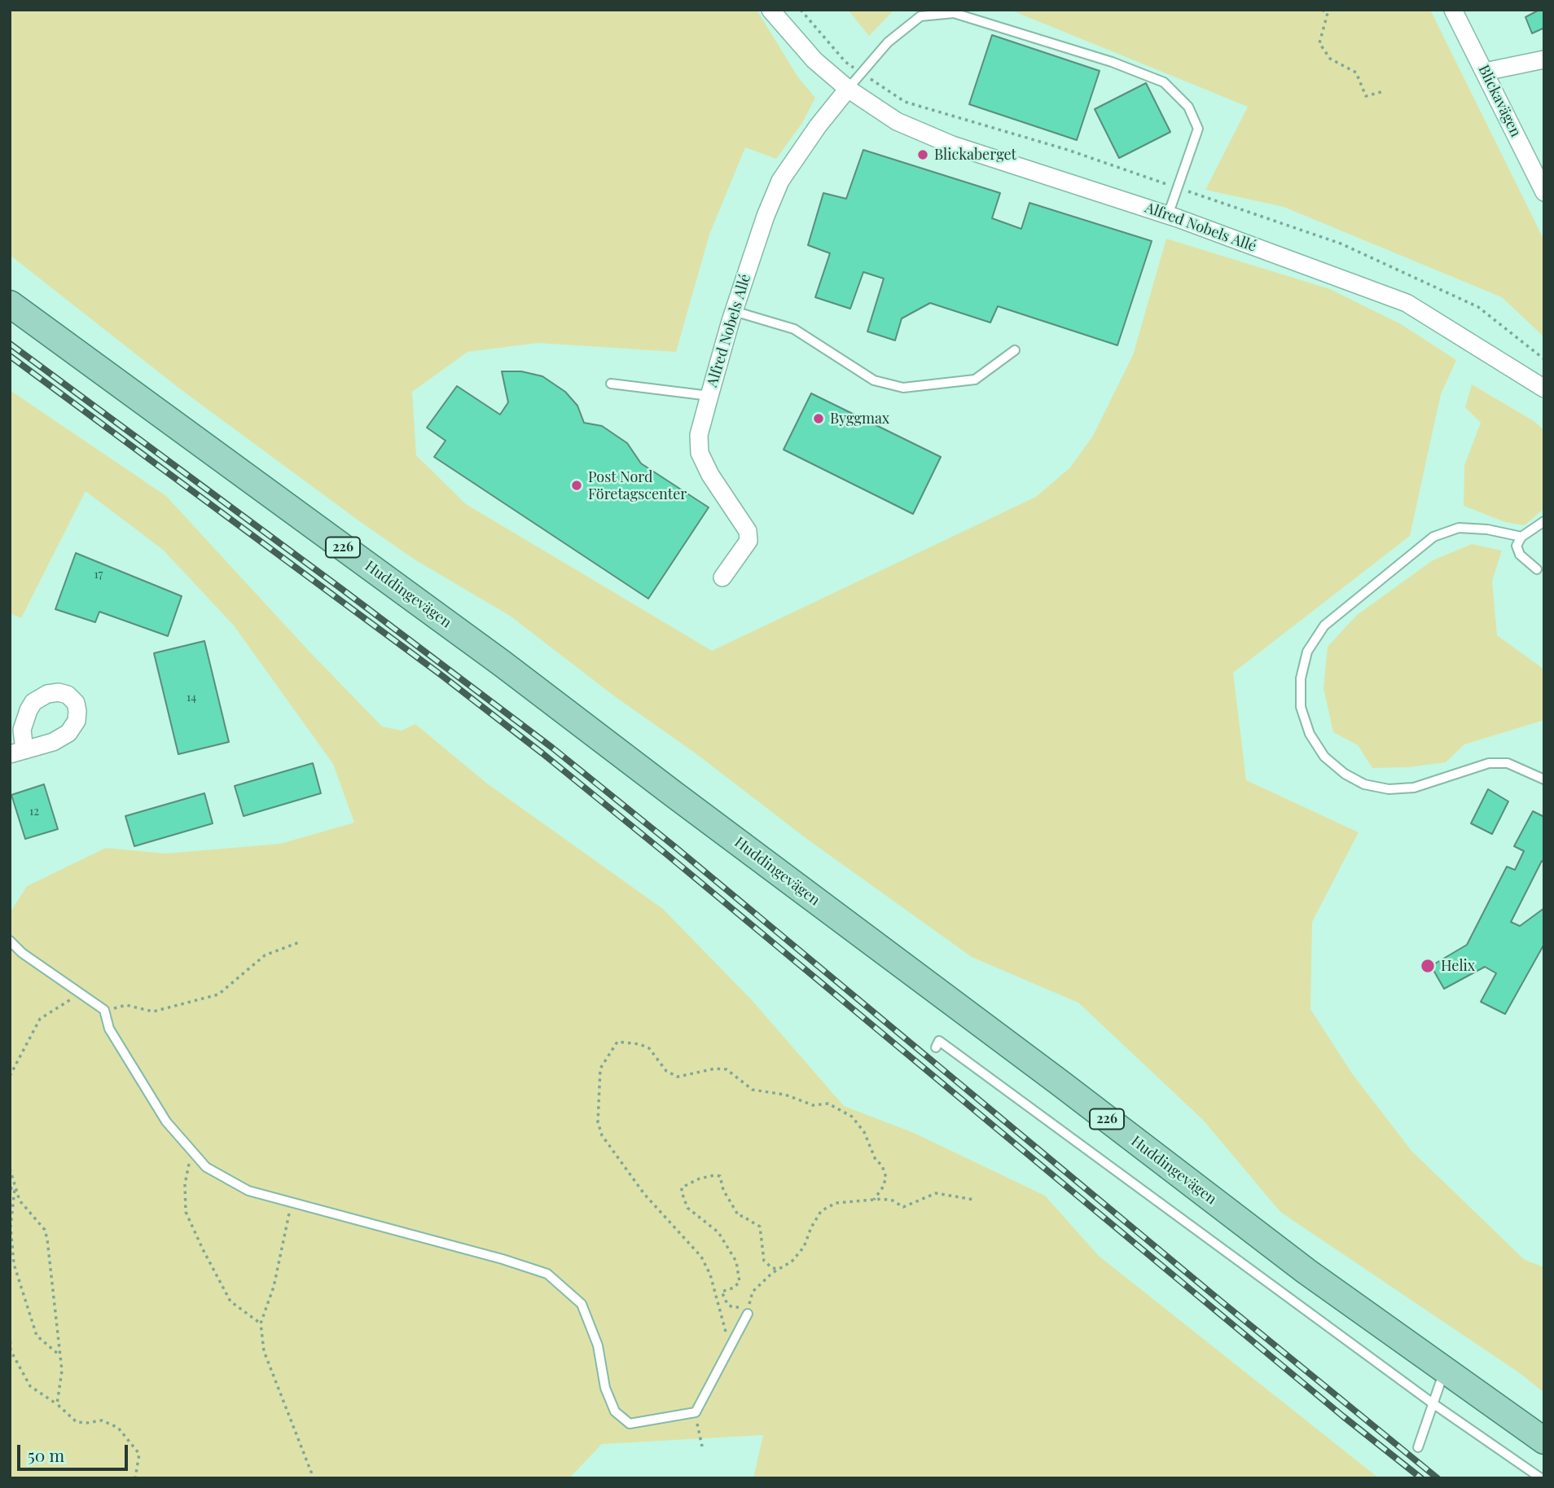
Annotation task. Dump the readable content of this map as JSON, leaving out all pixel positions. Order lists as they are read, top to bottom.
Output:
{
  "streets": {
    "main road": ["226", "Huddingevägen"],
    "street": ["Blickavägen", "Alfred Nobels Allé"]
  },
  "places": [
    "Blickaberget",
    "Byggmax",
    "Post Nord Företagscenter",
    "Helix"
  ],
  "house_numbers": ["17", "14", "12"],
  "scale_bar": "50 m"
}
